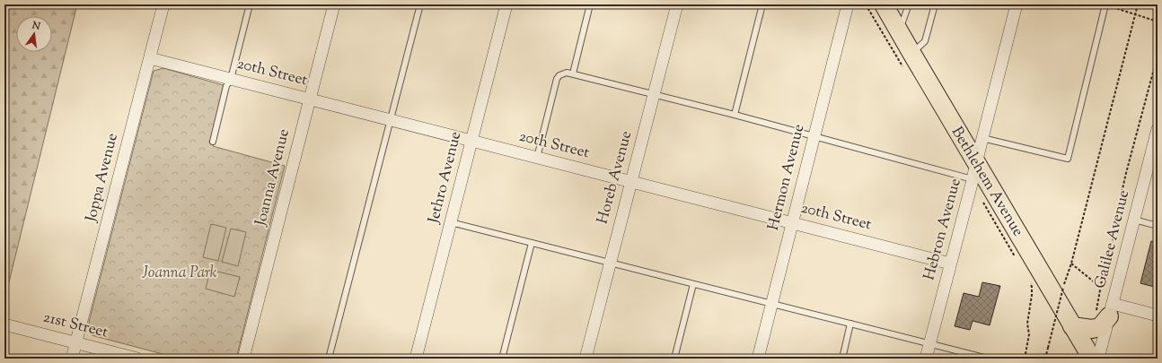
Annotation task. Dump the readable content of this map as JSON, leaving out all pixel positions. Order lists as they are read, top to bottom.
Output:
{
  "streets": {
    "main road": ["Bethlehem Avenue"],
    "street": [
      "20th Street",
      "Joppa Avenue",
      "Joanna Avenue",
      "Jethro Avenue",
      "Horeb Avenue",
      "Hermon Avenue",
      "Hebron Avenue",
      "Galilee Avenue",
      "21st Street"
    ]
  },
  "crossings": [
    ["20th Street", "Joppa Avenue"],
    ["20th Street", "Joanna Avenue"],
    ["20th Street", "Jethro Avenue"],
    ["20th Street", "Horeb Avenue"],
    ["20th Street", "Hermon Avenue"],
    ["20th Street", "Hebron Avenue"],
    ["Joppa Avenue", "21st Street"],
    ["Bethlehem Avenue", "Hebron Avenue"]
  ],
  "parks": ["Joanna Park"],
  "north": "top"
}
